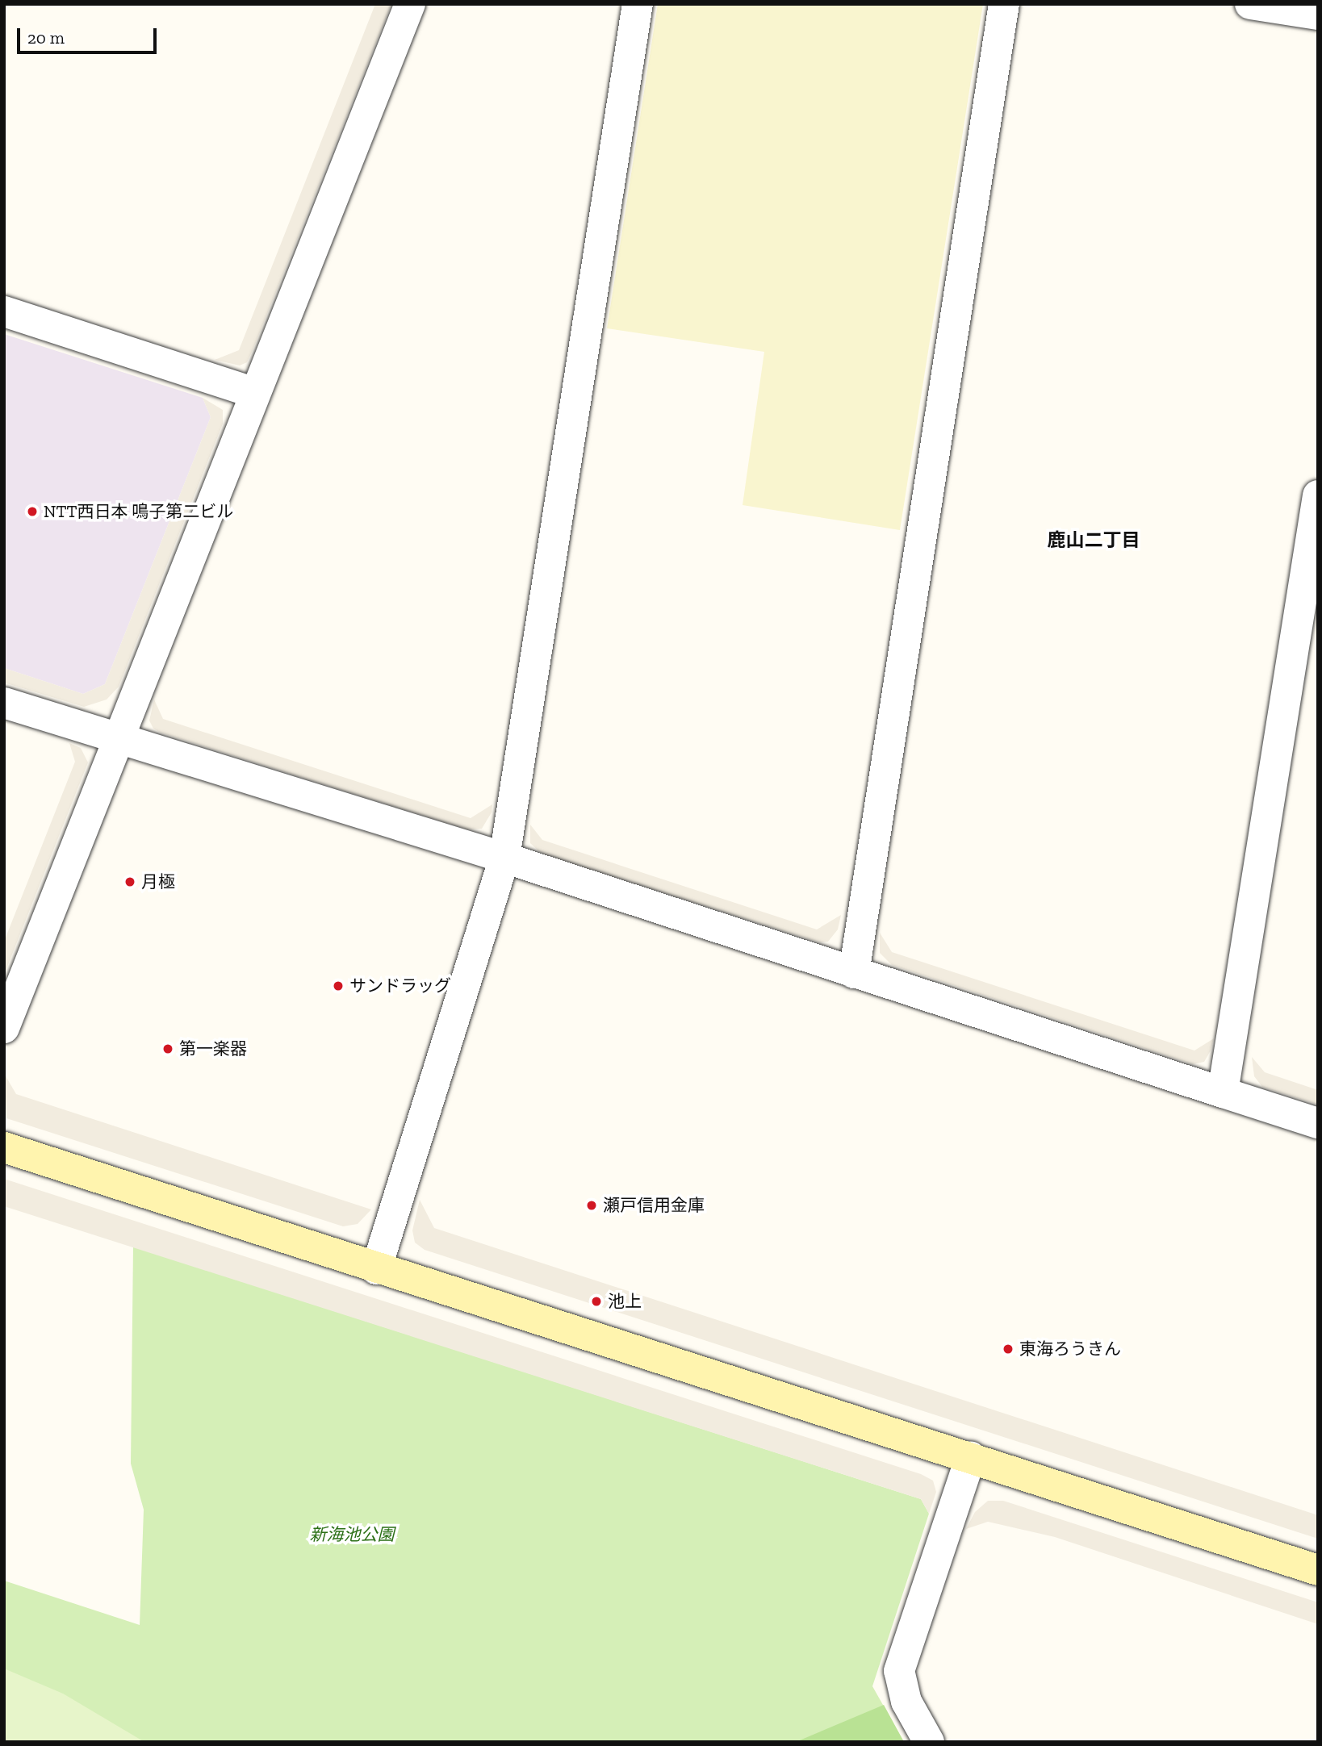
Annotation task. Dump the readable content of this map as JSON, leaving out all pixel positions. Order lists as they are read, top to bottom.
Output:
{
  "districts": ["鹿山二丁目"],
  "parks": ["新海池公園"],
  "places": [
    "NTT西日本 鳴子第二ビル",
    "月極",
    "サンドラッグ",
    "第一楽器",
    "瀬戸信用金庫",
    "池上",
    "東海ろうきん"
  ],
  "scale_bar": "20 m"
}
